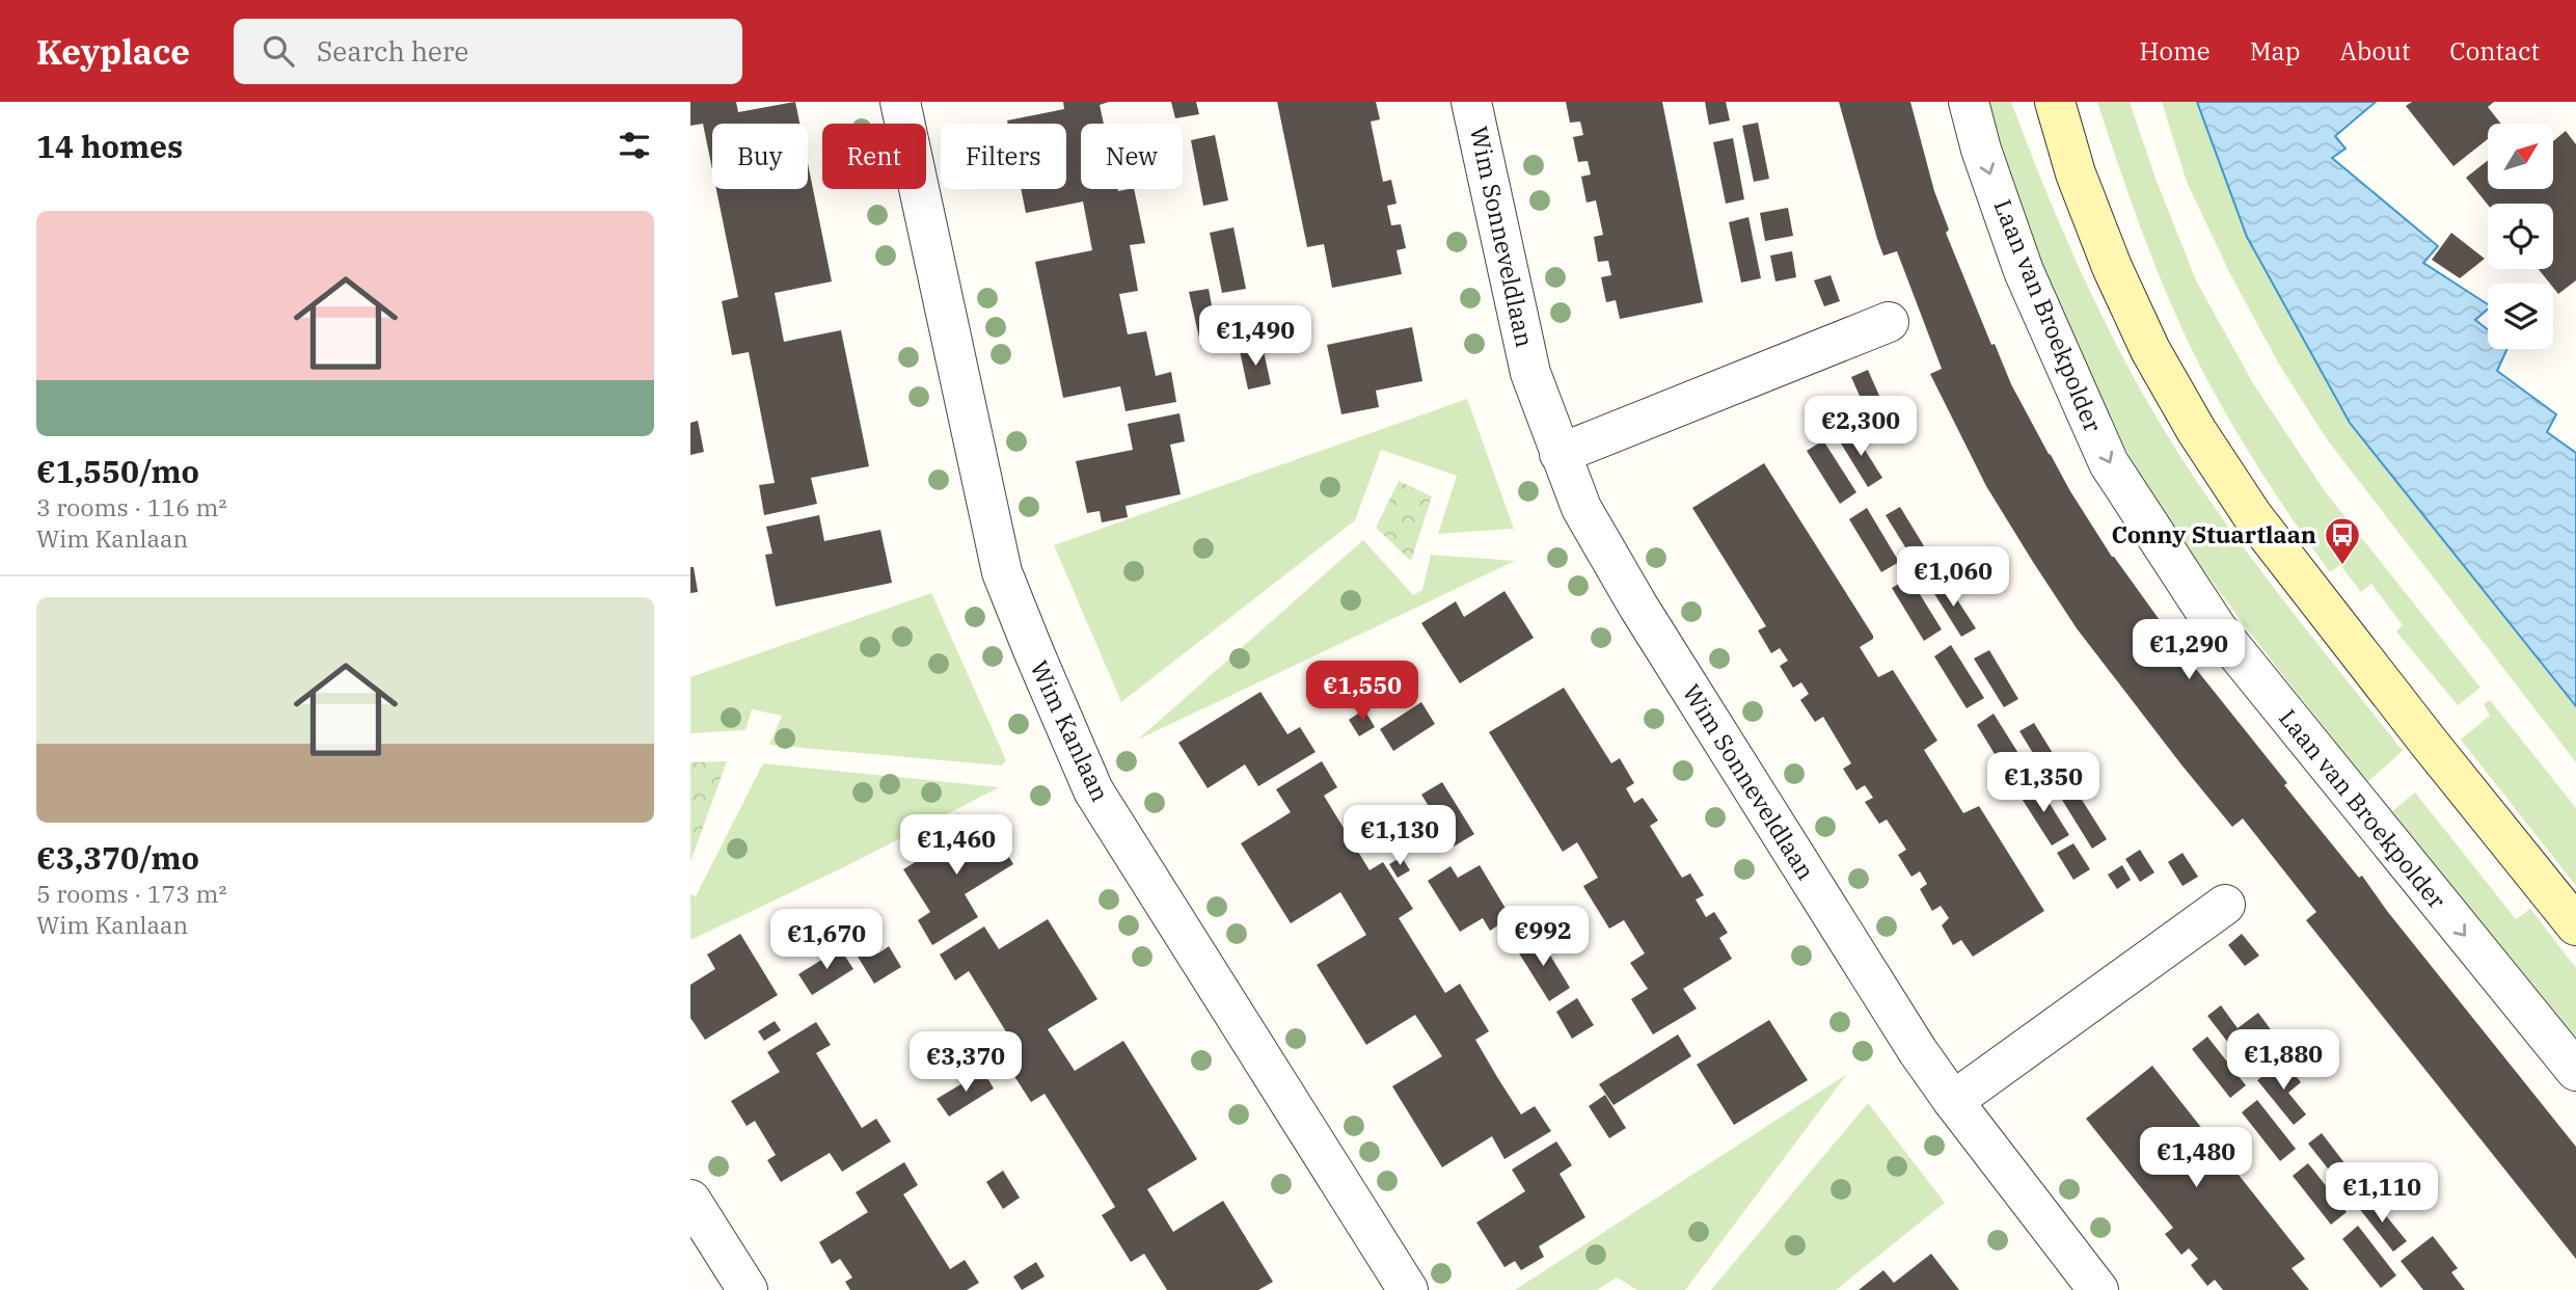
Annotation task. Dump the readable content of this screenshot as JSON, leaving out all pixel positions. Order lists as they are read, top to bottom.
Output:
{
  "streets": {
    "street": ["Wim Sonneveldlaan", "Laan van Broekpolder", "Wim Kanlaan"]
  },
  "one_way": ["Laan van Broekpolder"],
  "places": {
    "bus stop": ["Conny Stuartlaan"]
  },
  "north": "top right",
  "page": {
    "header": "Keyplace",
    "search": "Search here",
    "nav": [
      "Home",
      "Map",
      "About",
      "Contact"
    ],
    "heading": "14 homes",
    "chip": [
      "Buy",
      "Rent",
      "Filters",
      "New"
    ],
    "list": [
      {
        "name": "€1,550/mo",
        "note": "3 rooms · 116 m² · Wim Kanlaan"
      },
      {
        "name": "€3,370/mo",
        "note": "5 rooms · 173 m² · Wim Kanlaan"
      }
    ],
    "price": [
      "€1,490",
      "€2,300",
      "€1,060",
      "€1,290",
      "€1,550",
      "€1,350",
      "€1,130",
      "€1,460",
      "€992",
      "€1,670",
      "€1,880",
      "€3,370",
      "€1,480",
      "€1,110"
    ]
  }
}
